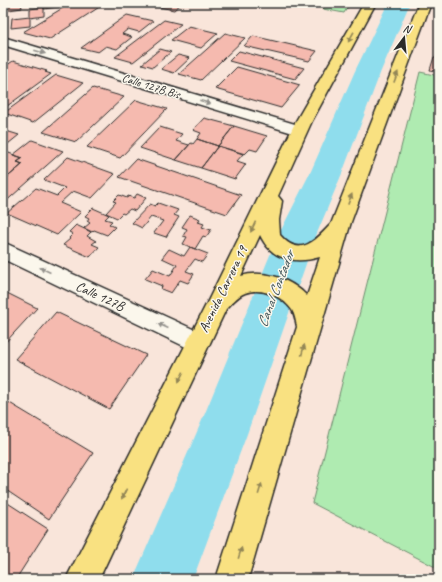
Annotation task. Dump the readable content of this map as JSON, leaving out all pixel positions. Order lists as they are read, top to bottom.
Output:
{
  "streets": {
    "main road": ["Avenida Carrera 19"],
    "street": ["Calle 127B Bis", "Calle 127B"]
  },
  "crossings": [
    ["Calle 127B Bis", "Avenida Carrera 19"],
    ["Avenida Carrera 19", "Calle 127B"]
  ],
  "one_way": ["Calle 127B Bis", "Calle 127B"],
  "water": ["Canal Contador"],
  "north": "top"
}
